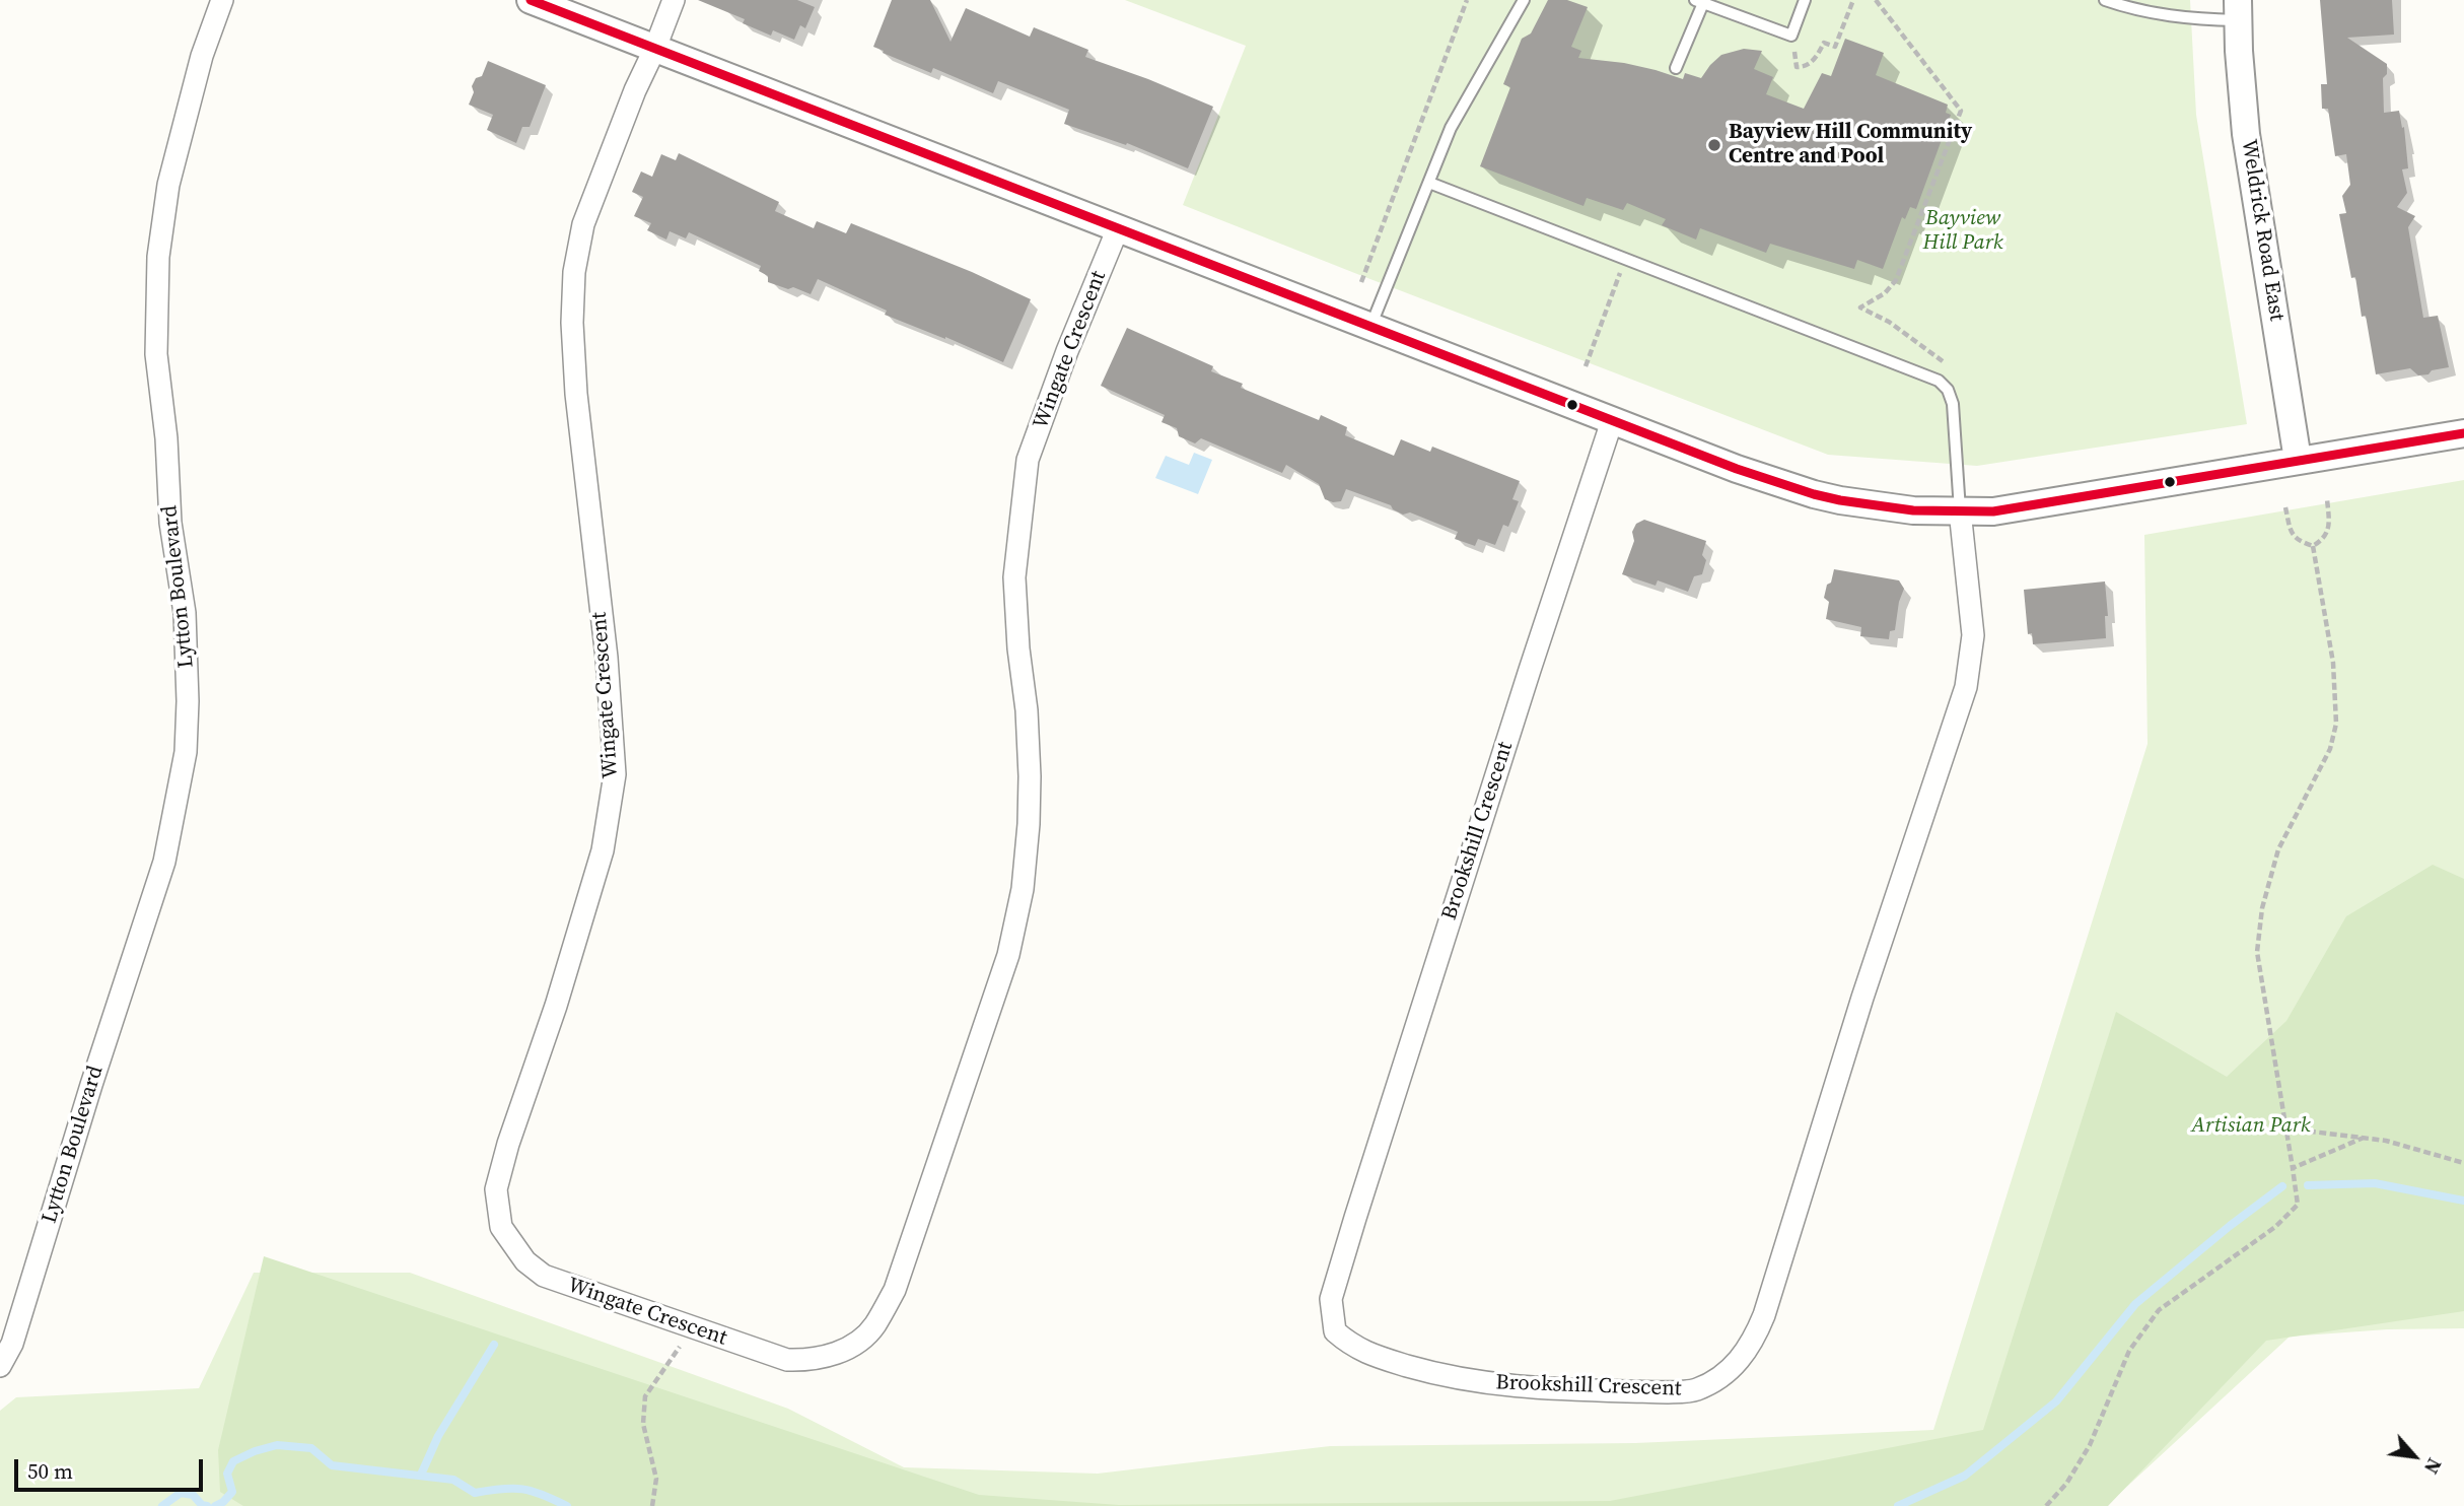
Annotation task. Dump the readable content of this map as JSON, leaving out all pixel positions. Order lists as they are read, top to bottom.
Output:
{
  "streets": {
    "street": [
      "Weldrick Road East",
      "Wingate Crescent",
      "Lytton Boulevard",
      "Brookshill Crescent"
    ]
  },
  "parks": ["Bayview Hill Park", "Artisian Park"],
  "places": ["Bayview Hill Community Centre and Pool"],
  "scale_bar": "50 m",
  "north": "bottom right"
}
